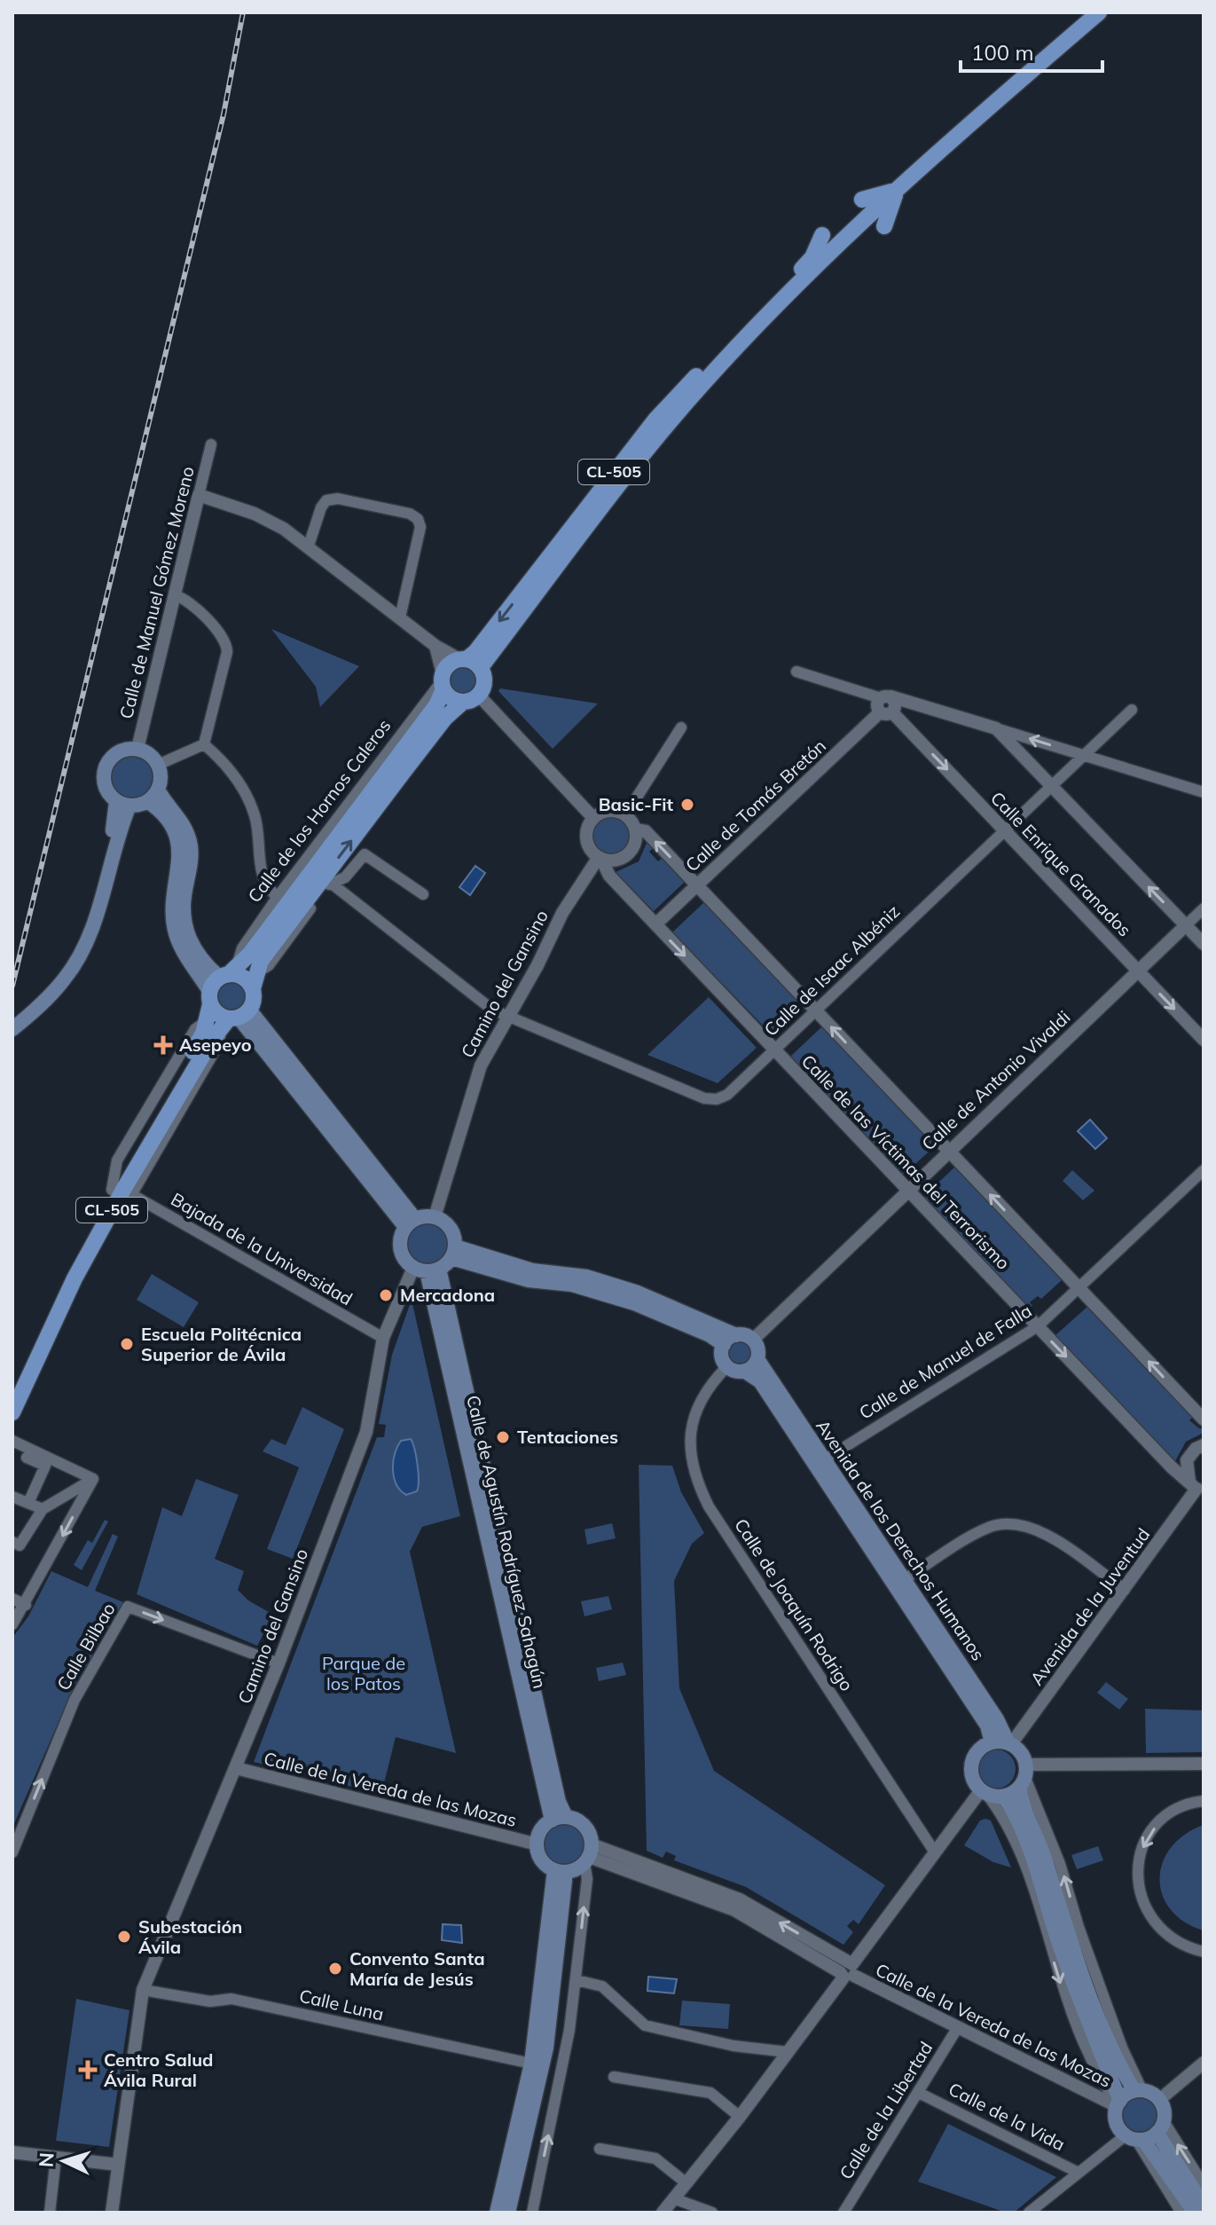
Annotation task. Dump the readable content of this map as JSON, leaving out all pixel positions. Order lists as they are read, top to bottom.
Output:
{
  "streets": {
    "main road": [
      "CL-505",
      "Calle de los Hornos Caleros",
      "Avenida de los Derechos Humanos",
      "Calle de Agustín Rodríguez Sahagún"
    ],
    "street": [
      "Calle de Manuel Gómez Moreno",
      "Calle de Tomás Bretón",
      "Calle Enrique Granados",
      "Calle de Isaac Albéniz",
      "Camino del Gansino",
      "Calle de Antonio Vivaldi",
      "Calle de las Víctimas del Terrorismo",
      "Bajada de la Universidad",
      "Calle de Manuel de Falla",
      "Calle de Joaquín Rodrigo",
      "Avenida de la Juventud",
      "Calle Bilbao",
      "Calle de la Vereda de las Mozas",
      "Calle Luna",
      "Calle de la Libertad",
      "Calle de la Vida"
    ]
  },
  "crossings": [
    ["CL-505", "Calle de los Hornos Caleros"],
    ["CL-505", "Calle de Isaac Albéniz"],
    ["CL-505", "Bajada de la Universidad"],
    ["Calle de Tomás Bretón", "Calle Enrique Granados"],
    ["Calle de Tomás Bretón", "Calle de las Víctimas del Terrorismo"],
    ["Calle Enrique Granados", "Calle de Isaac Albéniz"],
    ["Calle Enrique Granados", "Calle de Antonio Vivaldi"],
    ["Calle de Isaac Albéniz", "Camino del Gansino"],
    ["Calle de Isaac Albéniz", "Calle de las Víctimas del Terrorismo"],
    ["Camino del Gansino", "Calle de las Víctimas del Terrorismo"],
    ["Camino del Gansino", "Bajada de la Universidad"],
    ["Camino del Gansino", "Calle de Agustín Rodríguez Sahagún"],
    ["Camino del Gansino", "Calle Bilbao"],
    ["Camino del Gansino", "Calle de la Vereda de las Mozas"],
    ["Camino del Gansino", "Calle Luna"],
    ["Calle de Antonio Vivaldi", "Calle de las Víctimas del Terrorismo"],
    ["Calle de Antonio Vivaldi", "Avenida de los Derechos Humanos"],
    ["Calle de Antonio Vivaldi", "Calle de Joaquín Rodrigo"],
    ["Calle de las Víctimas del Terrorismo", "Calle de Manuel de Falla"],
    ["Calle de las Víctimas del Terrorismo", "Avenida de la Juventud"],
    ["Calle de Manuel de Falla", "Avenida de los Derechos Humanos"],
    ["Avenida de los Derechos Humanos", "Calle de Joaquín Rodrigo"],
    ["Avenida de los Derechos Humanos", "Avenida de la Juventud"],
    ["Calle de Agustín Rodríguez Sahagún", "Calle de la Vereda de las Mozas"],
    ["Calle de la Vereda de las Mozas", "Calle de la Libertad"],
    ["Calle de la Libertad", "Calle de la Vida"]
  ],
  "parks": ["Parque de los Patos"],
  "places": {
    "other": [
      "Basic-Fit",
      "Mercadona",
      "Escuela Politécnica Superior de Ávila",
      "Tentaciones",
      "Subestación Ávila",
      "Convento Santa María de Jesús"
    ],
    "health": ["Asepeyo", "Centro Salud Ávila Rural"]
  },
  "scale_bar": "100 m",
  "north": "left"
}
